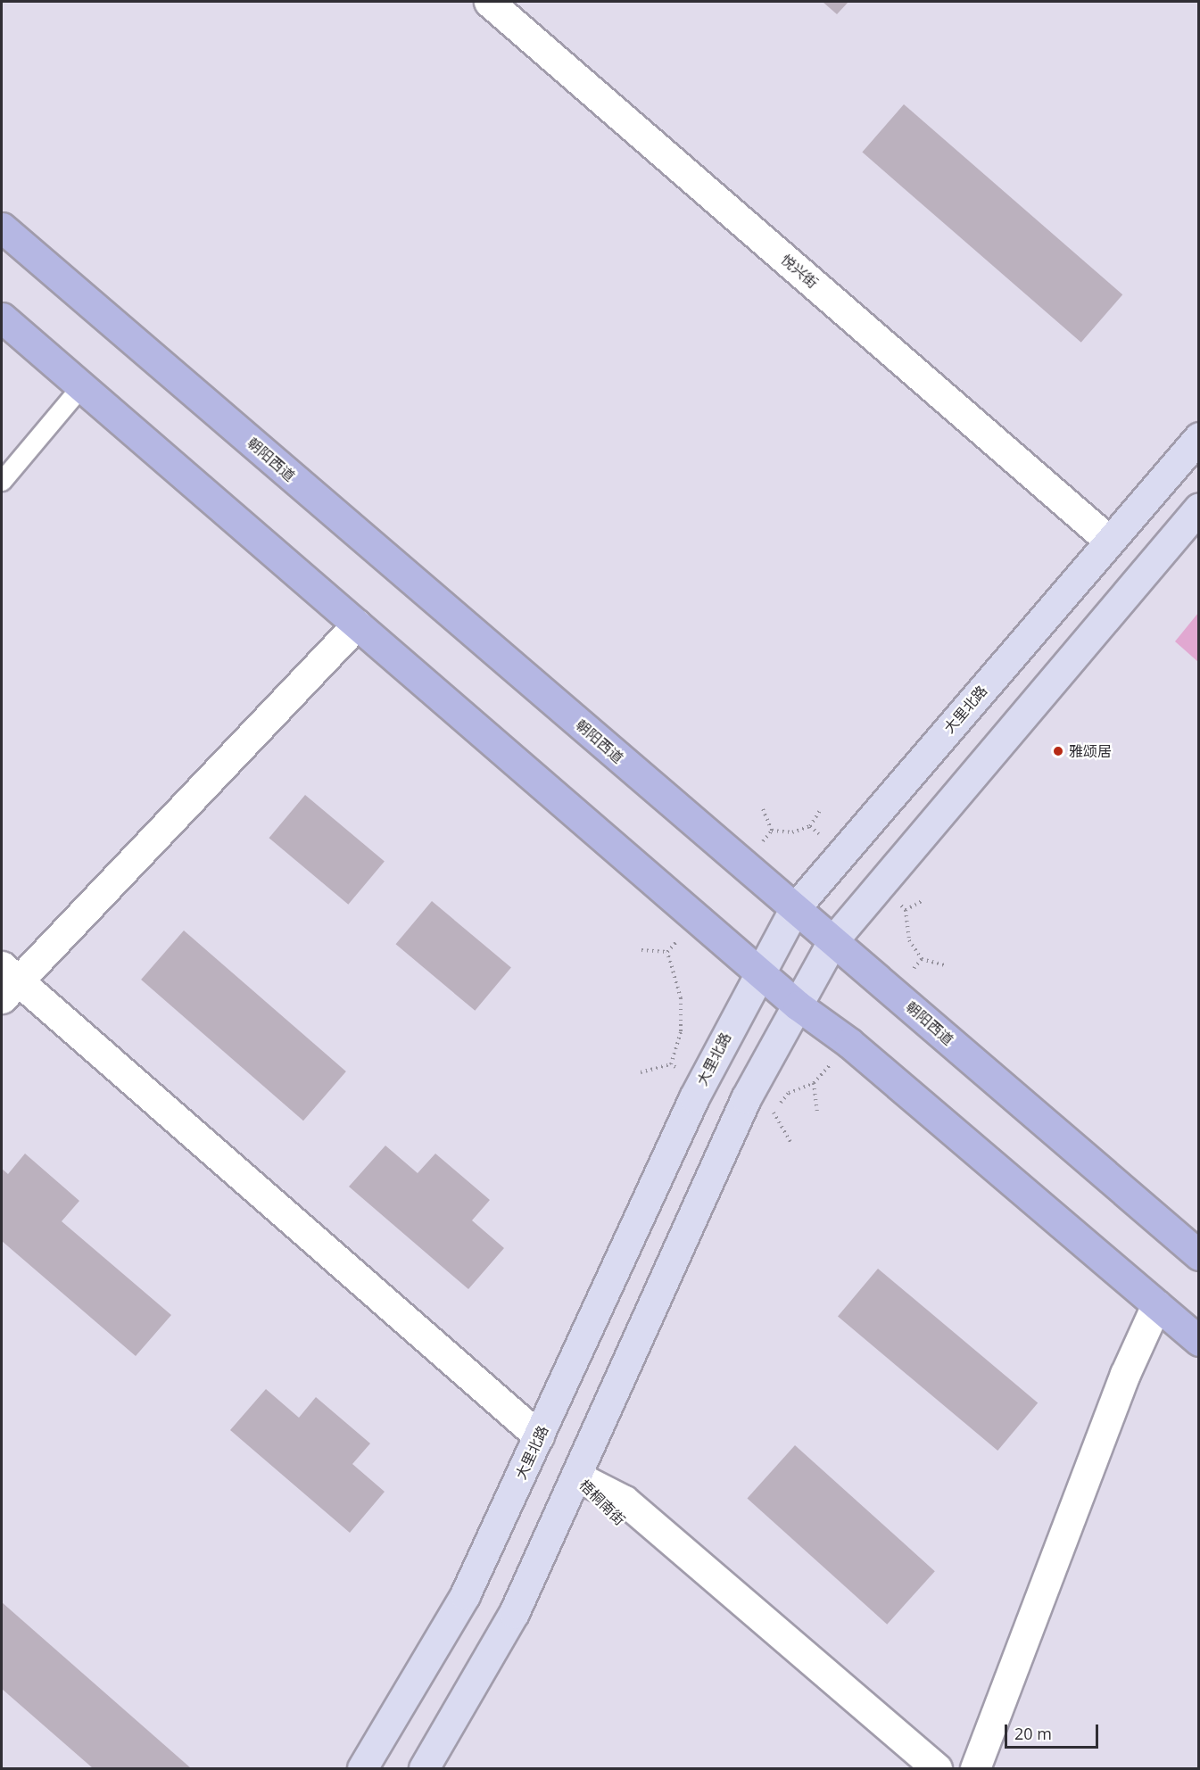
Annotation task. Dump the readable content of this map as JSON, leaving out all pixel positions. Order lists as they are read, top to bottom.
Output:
{
  "streets": {
    "main road": ["朝阳西道", "大里北路"],
    "street": ["悦兴街", "梧桐南街"]
  },
  "crossings": [
    ["悦兴街", "大里北路"],
    ["朝阳西道", "大里北路"]
  ],
  "places": ["雅颂居"],
  "scale_bar": "20 m"
}
